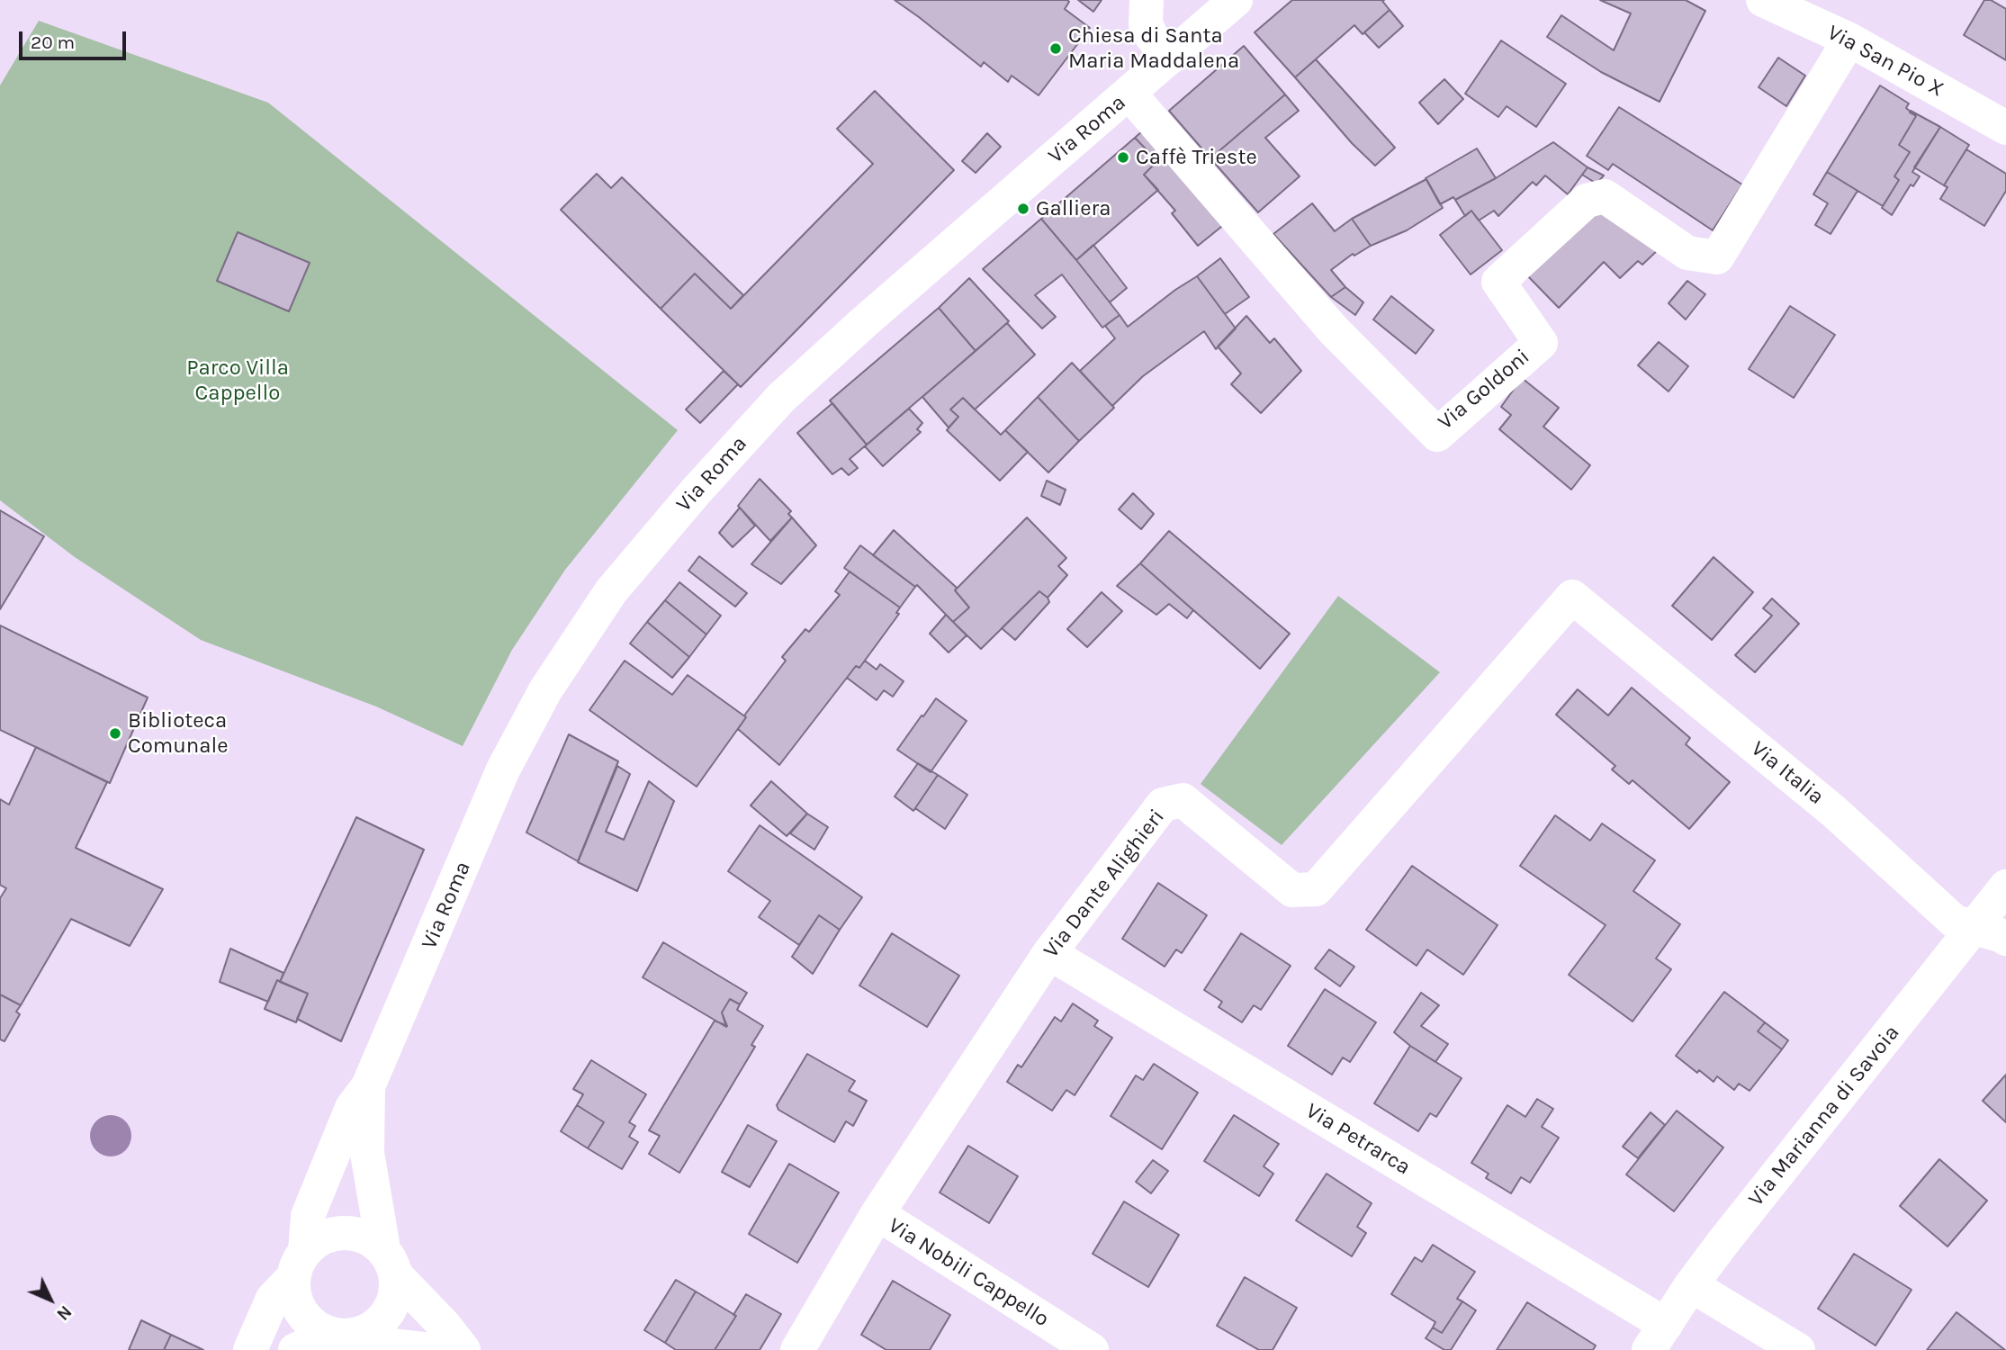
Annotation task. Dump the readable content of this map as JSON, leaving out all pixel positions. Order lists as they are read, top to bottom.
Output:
{
  "streets": {
    "street": [
      "Via San Pio X",
      "Via Roma",
      "Via Goldoni",
      "Via Italia",
      "Via Dante Alighieri",
      "Via Marianna di Savoia",
      "Via Petrarca",
      "Via Nobili Cappello"
    ]
  },
  "crossings": [
    ["Via San Pio X", "Via Goldoni"],
    ["Via Roma", "Via Goldoni"],
    ["Via Italia", "Via Dante Alighieri"],
    ["Via Italia", "Via Marianna di Savoia"],
    ["Via Dante Alighieri", "Via Petrarca"],
    ["Via Dante Alighieri", "Via Nobili Cappello"],
    ["Via Marianna di Savoia", "Via Petrarca"]
  ],
  "parks": ["Parco Villa Cappello"],
  "places": [
    "Chiesa di Santa Maria Maddalena",
    "Caffè Trieste",
    "Galliera",
    "Biblioteca Comunale"
  ],
  "scale_bar": "20 m",
  "north": "bottom right"
}
